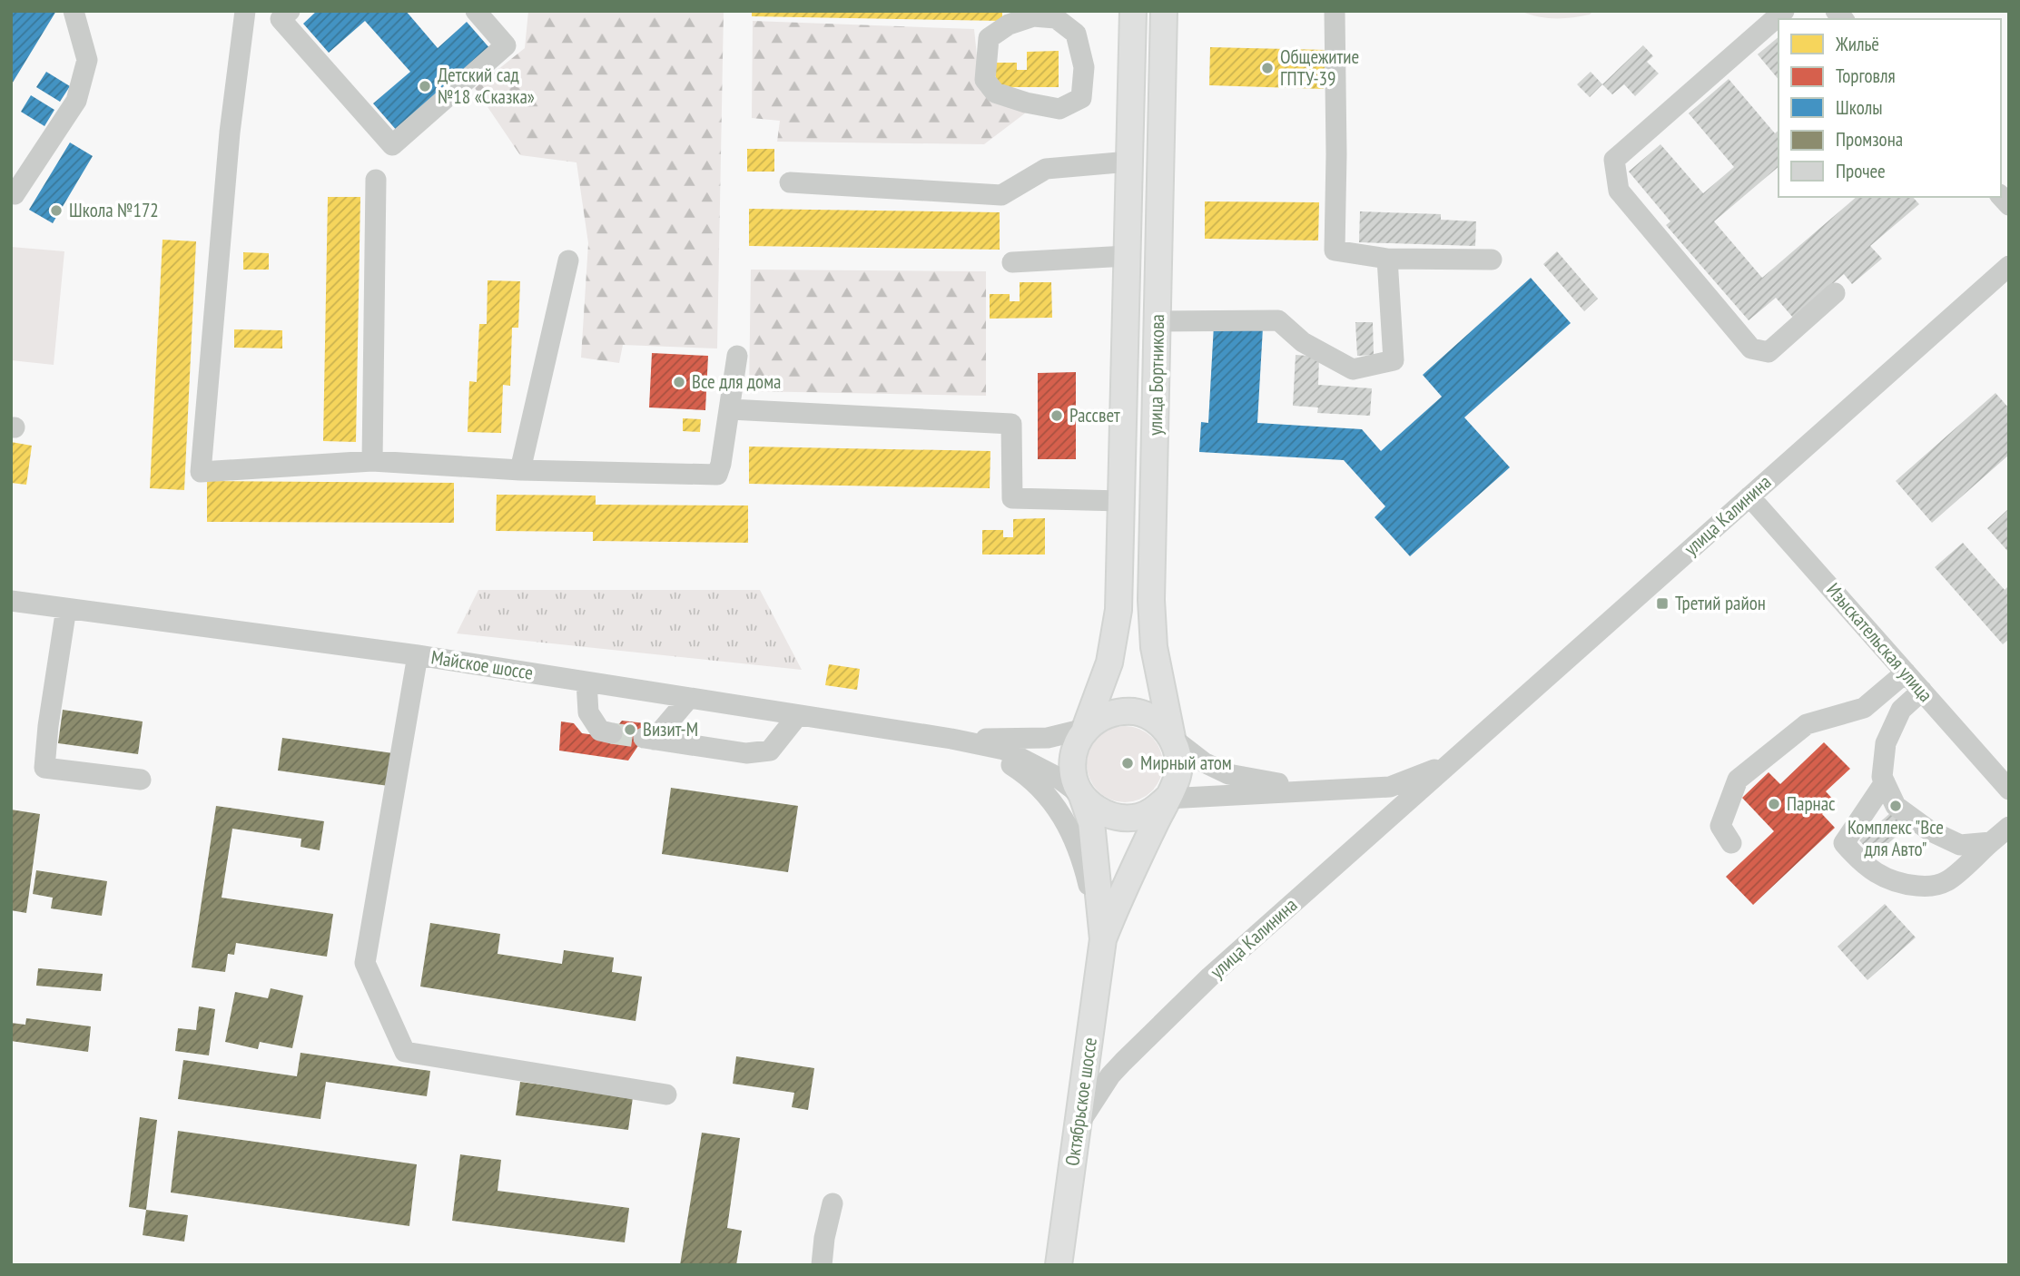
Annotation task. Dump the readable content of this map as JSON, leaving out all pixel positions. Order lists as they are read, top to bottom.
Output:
{
  "streets": {
    "main road": ["улица Бортникова", "Октябрьское шоссе"],
    "street": ["улица Калинина", "Изыскательская улица", "Майское шоссе"]
  },
  "crossings": [
    ["улица Бортникова", "улица Калинина"],
    ["улица Бортникова", "Майское шоссе"],
    ["улица Бортникова", "Октябрьское шоссе"],
    ["улица Калинина", "Изыскательская улица"],
    ["улица Калинина", "Майское шоссе"],
    ["улица Калинина", "Октябрьское шоссе"],
    ["Майское шоссе", "Октябрьское шоссе"]
  ],
  "places": {
    "other": [
      "Общежитие ГПТУ-39",
      "Детский сад №18 «Сказка»",
      "Школа №172",
      "Все для дома",
      "Рассвет",
      "Визит-М",
      "Мирный атом",
      "Парнас",
      "Комплекс \"Все для Авто\""
    ],
    "transit": ["Третий район"]
  },
  "legend": [
    "Жильё",
    "Торговля",
    "Школы",
    "Промзона",
    "Прочее"
  ]
}
